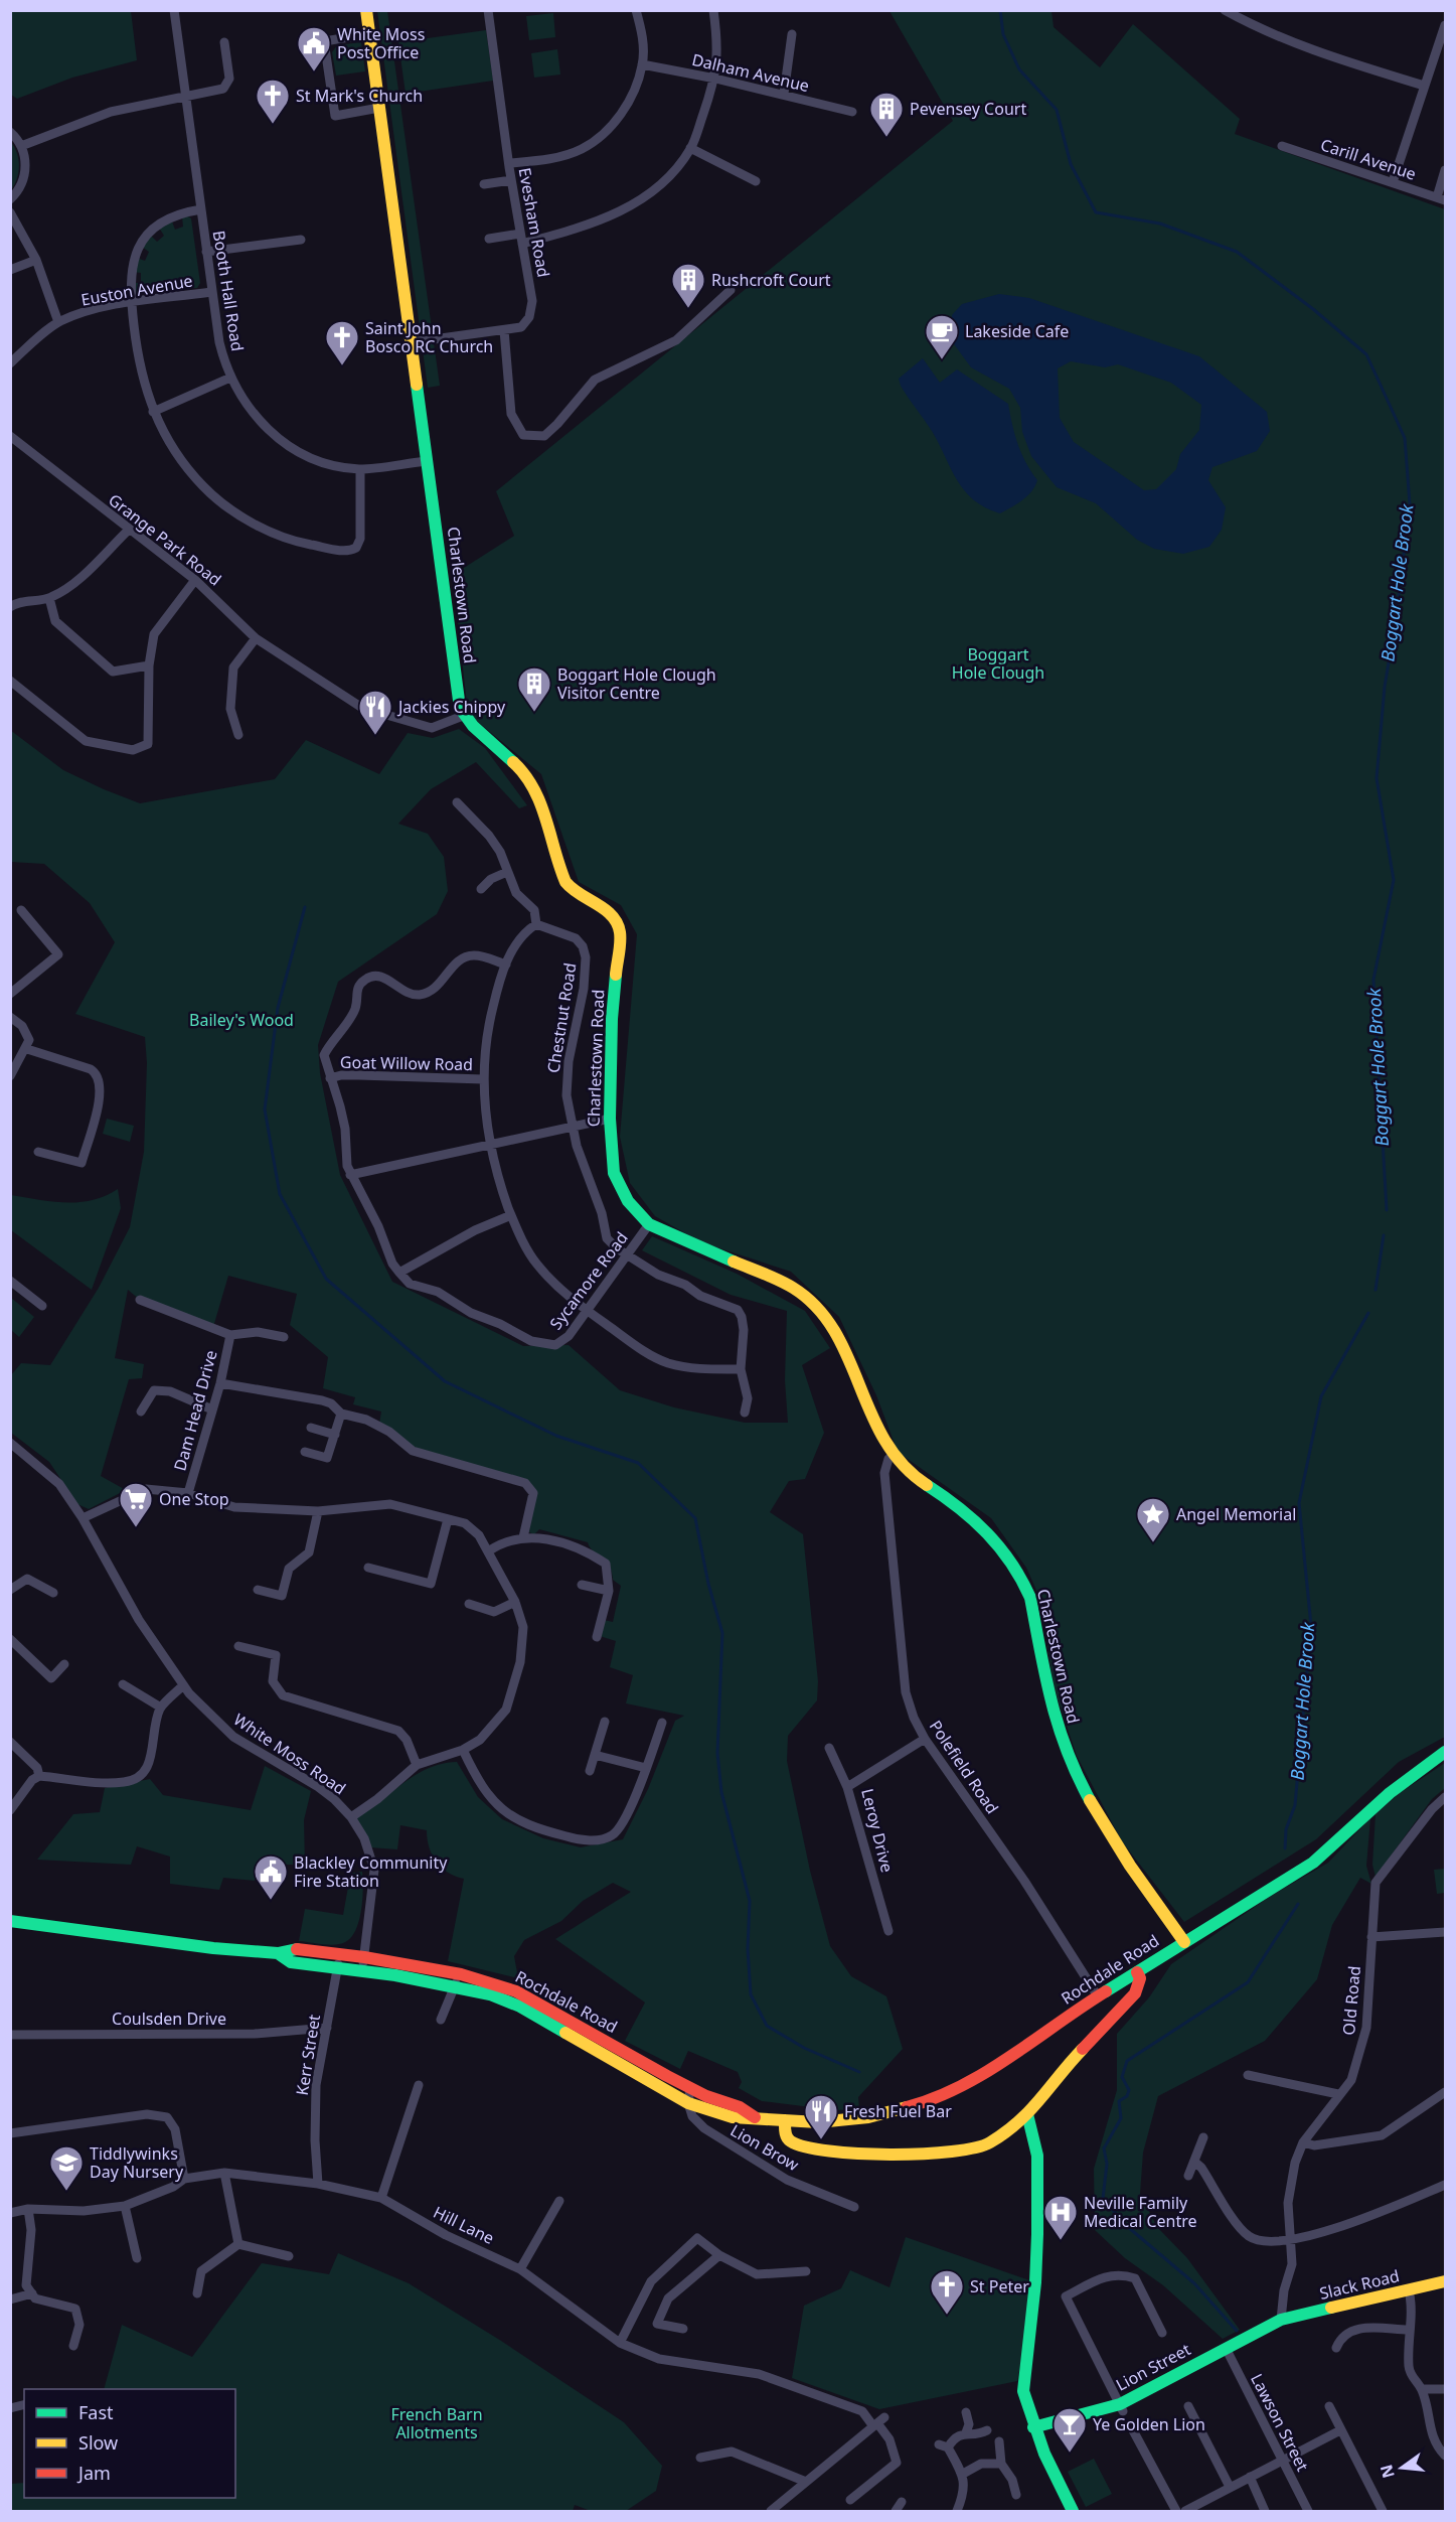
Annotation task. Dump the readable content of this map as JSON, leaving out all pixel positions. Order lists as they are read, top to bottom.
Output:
{
  "streets": {
    "street": [
      "Dalham Avenue",
      "Carill Avenue",
      "Evesham Road",
      "Euston Avenue",
      "Booth Hall Road",
      "Grange Park Road",
      "Charlestown Road",
      "Chestnut Road",
      "Goat Willow Road",
      "Sycamore Road",
      "Dam Head Drive",
      "White Moss Road",
      "Polefield Road",
      "Leroy Drive",
      "Rochdale Road",
      "Old Road",
      "Coulsden Drive",
      "Kerr Street",
      "Lion Brow",
      "Hill Lane",
      "Slack Road",
      "Lion Street",
      "Lawson Street"
    ]
  },
  "crossings": [
    ["Evesham Road", "Charlestown Road"],
    ["Euston Avenue", "Booth Hall Road"],
    ["Booth Hall Road", "Charlestown Road"],
    ["Grange Park Road", "Charlestown Road"],
    ["Charlestown Road", "Sycamore Road"],
    ["Charlestown Road", "Polefield Road"],
    ["Charlestown Road", "Rochdale Road"],
    ["Chestnut Road", "Sycamore Road"],
    ["White Moss Road", "Rochdale Road"],
    ["Polefield Road", "Leroy Drive"],
    ["Polefield Road", "Rochdale Road"],
    ["Rochdale Road", "Kerr Street"],
    ["Rochdale Road", "Lion Brow"],
    ["Old Road", "Slack Road"],
    ["Old Road", "Lion Street"],
    ["Coulsden Drive", "Kerr Street"],
    ["Kerr Street", "Hill Lane"],
    ["Slack Road", "Lion Street"],
    ["Lion Street", "Lawson Street"]
  ],
  "water": ["Boggart Hole Brook"],
  "parks": ["Boggart Hole Clough", "Bailey's Wood", "French Barn Allotments"],
  "places": {
    "public building": ["White Moss Post Office", "Blackley Community Fire Station"],
    "church": ["St Mark's Church", "Saint John Bosco RC Church", "St Peter"],
    "building": ["Pevensey Court", "Rushcroft Court", "Boggart Hole Clough Visitor Centre"],
    "cafe": ["Lakeside Cafe"],
    "restaurant": ["Jackies Chippy", "Fresh Fuel Bar"],
    "supermarket": ["One Stop"],
    "place": ["Angel Memorial"],
    "school or university": ["Tiddlywinks Day Nursery"],
    "hospital": ["Neville Family Medical Centre"],
    "bar": ["Ye Golden Lion"]
  },
  "legend": ["Fast", "Slow", "Jam"],
  "north": "left"
}
